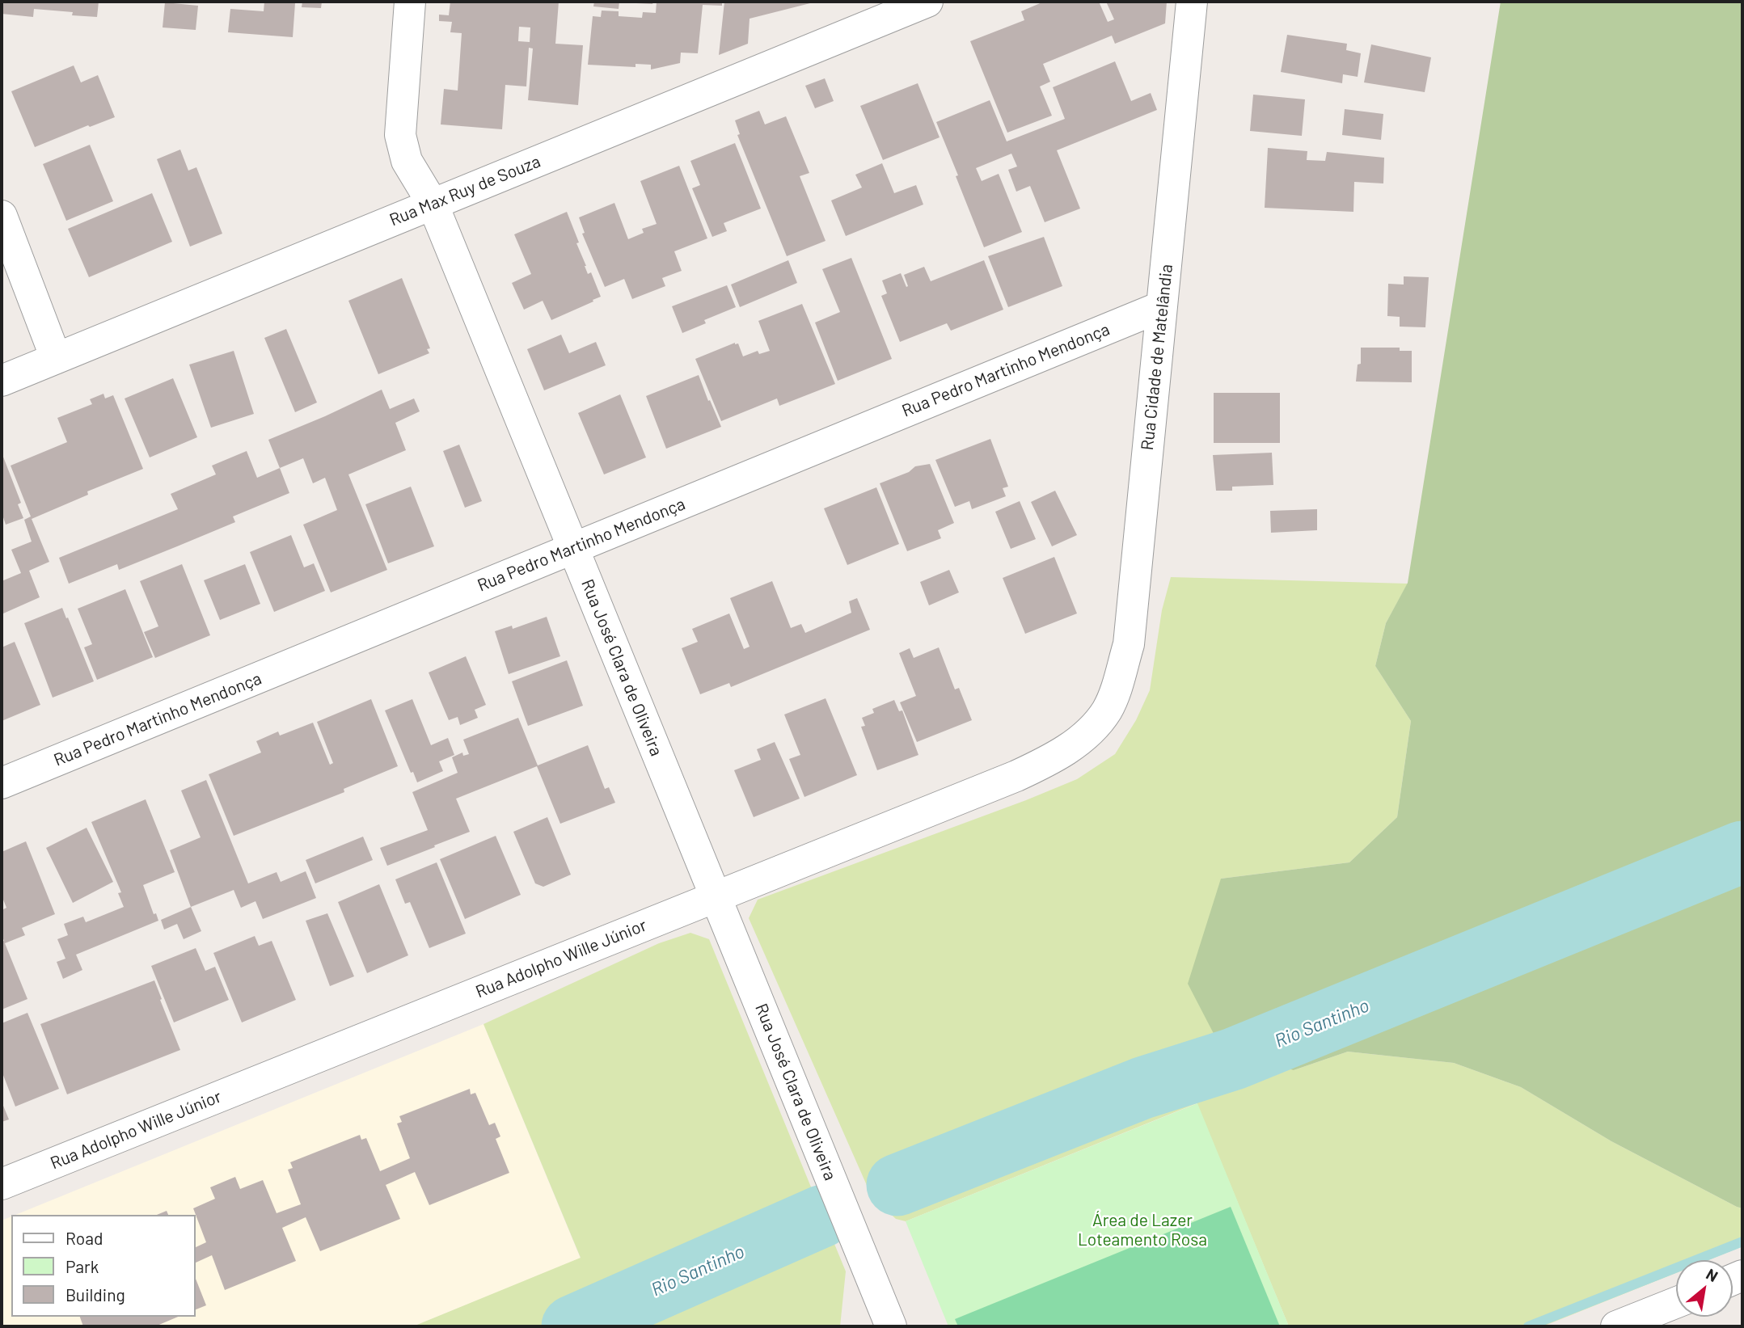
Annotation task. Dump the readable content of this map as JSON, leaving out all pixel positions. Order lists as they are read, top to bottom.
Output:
{
  "streets": {
    "street": [
      "Rua Max Ruy de Souza",
      "Rua Cidade de Matelândia",
      "Rua Pedro Martinho Mendonça",
      "Rua José Clara de Oliveira",
      "Rua Adolpho Wille Júnior"
    ]
  },
  "crossings": [
    ["Rua Max Ruy de Souza", "Rua José Clara de Oliveira"],
    ["Rua Cidade de Matelândia", "Rua Pedro Martinho Mendonça"],
    ["Rua Cidade de Matelândia", "Rua Adolpho Wille Júnior"],
    ["Rua Pedro Martinho Mendonça", "Rua José Clara de Oliveira"],
    ["Rua José Clara de Oliveira", "Rua Adolpho Wille Júnior"]
  ],
  "water": ["Rio Santinho"],
  "parks": ["Área de Lazer Loteamento Rosa"],
  "legend": ["Road", "Park", "Building"],
  "north": "top right"
}
